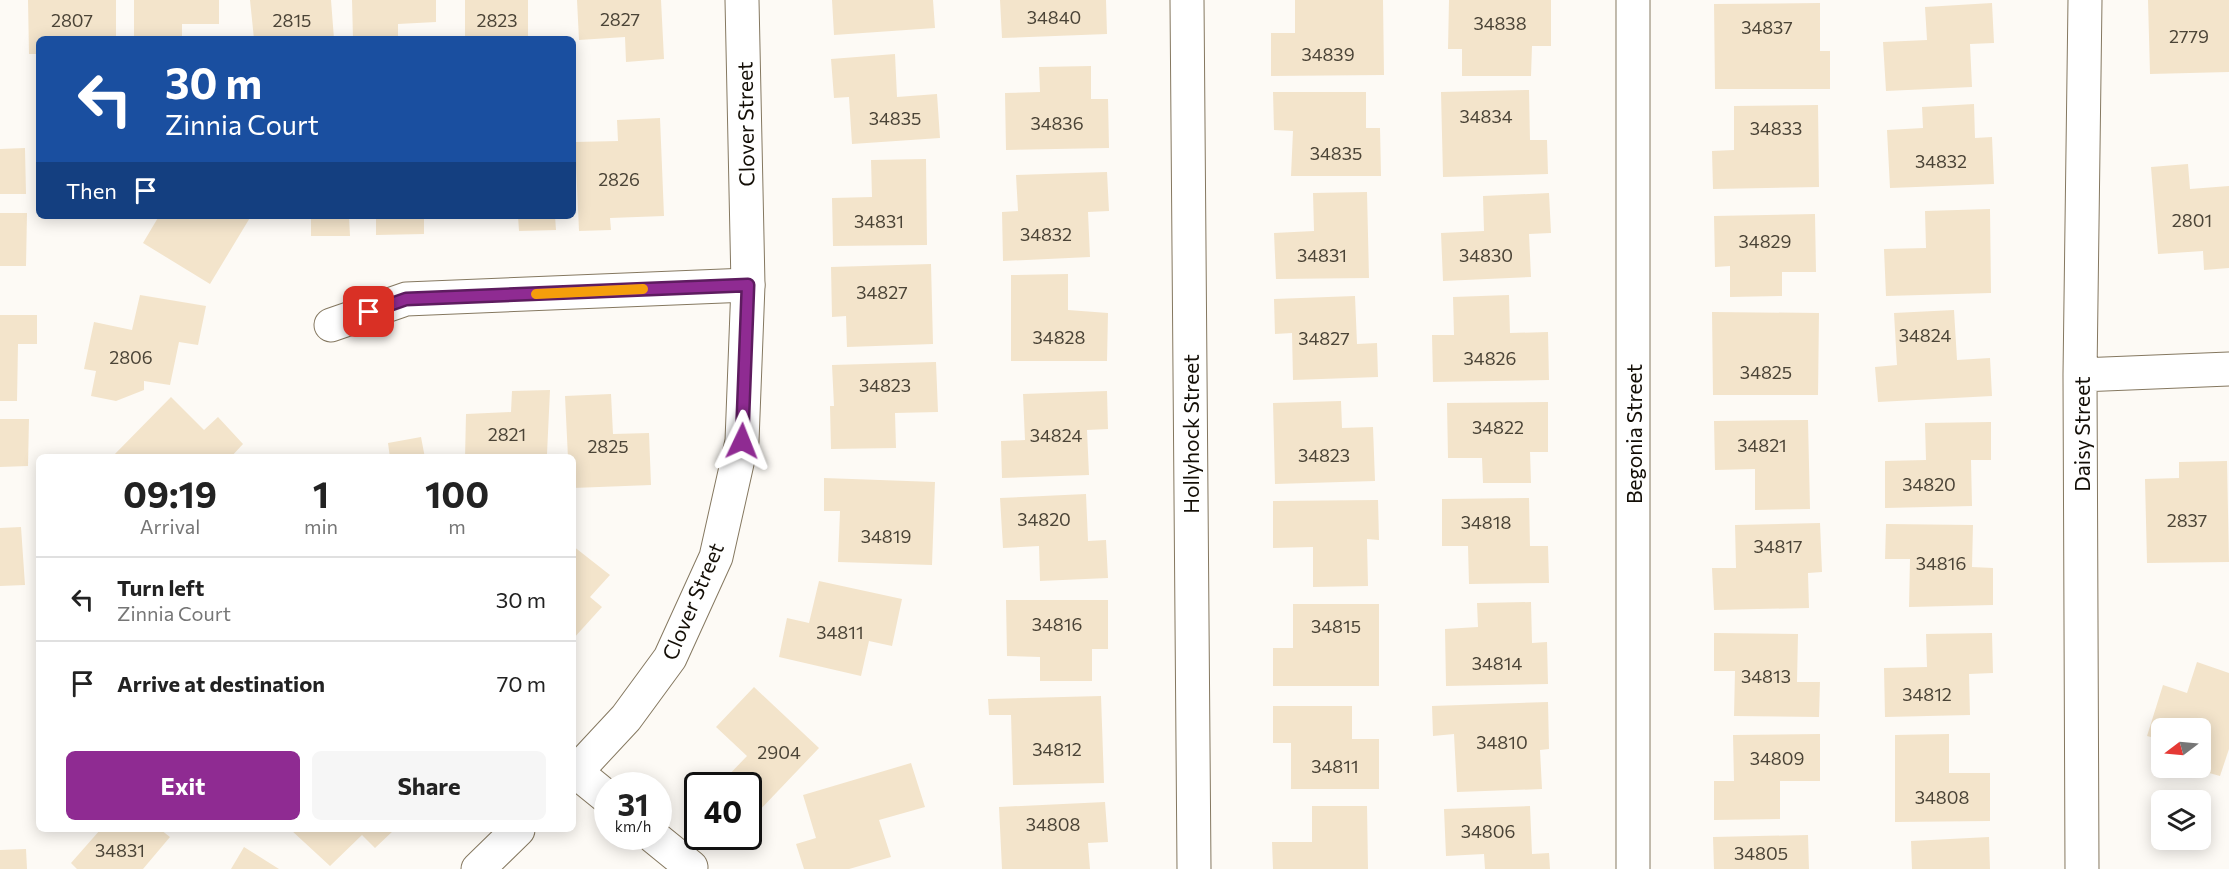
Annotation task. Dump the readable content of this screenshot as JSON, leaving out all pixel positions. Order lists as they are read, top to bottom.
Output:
{
  "streets": {
    "street": [
      "Clover Street",
      "Hollyhock Street",
      "Begonia Street",
      "Daisy Street"
    ]
  },
  "house_numbers": [
    "34840",
    "2827",
    "2807",
    "2815",
    "2823",
    "34838",
    "34837",
    "2779",
    "34839",
    "34834",
    "34835",
    "34836",
    "34833",
    "34835",
    "34832",
    "2826",
    "2801",
    "34831",
    "34832",
    "34829",
    "34831",
    "34830",
    "34827",
    "34824",
    "34828",
    "34827",
    "2806",
    "34826",
    "34825",
    "34823",
    "34822",
    "2821",
    "34824",
    "34821",
    "2825",
    "34823",
    "34820",
    "34820",
    "2837",
    "34818",
    "34819",
    "34817",
    "34816",
    "34816",
    "34815",
    "34811",
    "34814",
    "34813",
    "34812",
    "34810",
    "34812",
    "2904",
    "34809",
    "34811",
    "34808",
    "34808",
    "34806",
    "34831",
    "34805"
  ],
  "north": "left",
  "page": {
    "turn": ["30 m", "Zinnia Court"],
    "then": "Then",
    "eta": [
      "09:19",
      "Arrival",
      "1",
      "min",
      "100",
      "m"
    ],
    "list": [
      {
        "name": "Turn left",
        "note": "Zinnia Court",
        "value": "30 m"
      },
      {
        "name": "Arrive at destination",
        "value": "70 m"
      }
    ],
    "buttons": ["Exit", "Share"],
    "speed": "31 km/h",
    "limit": "40"
  }
}
